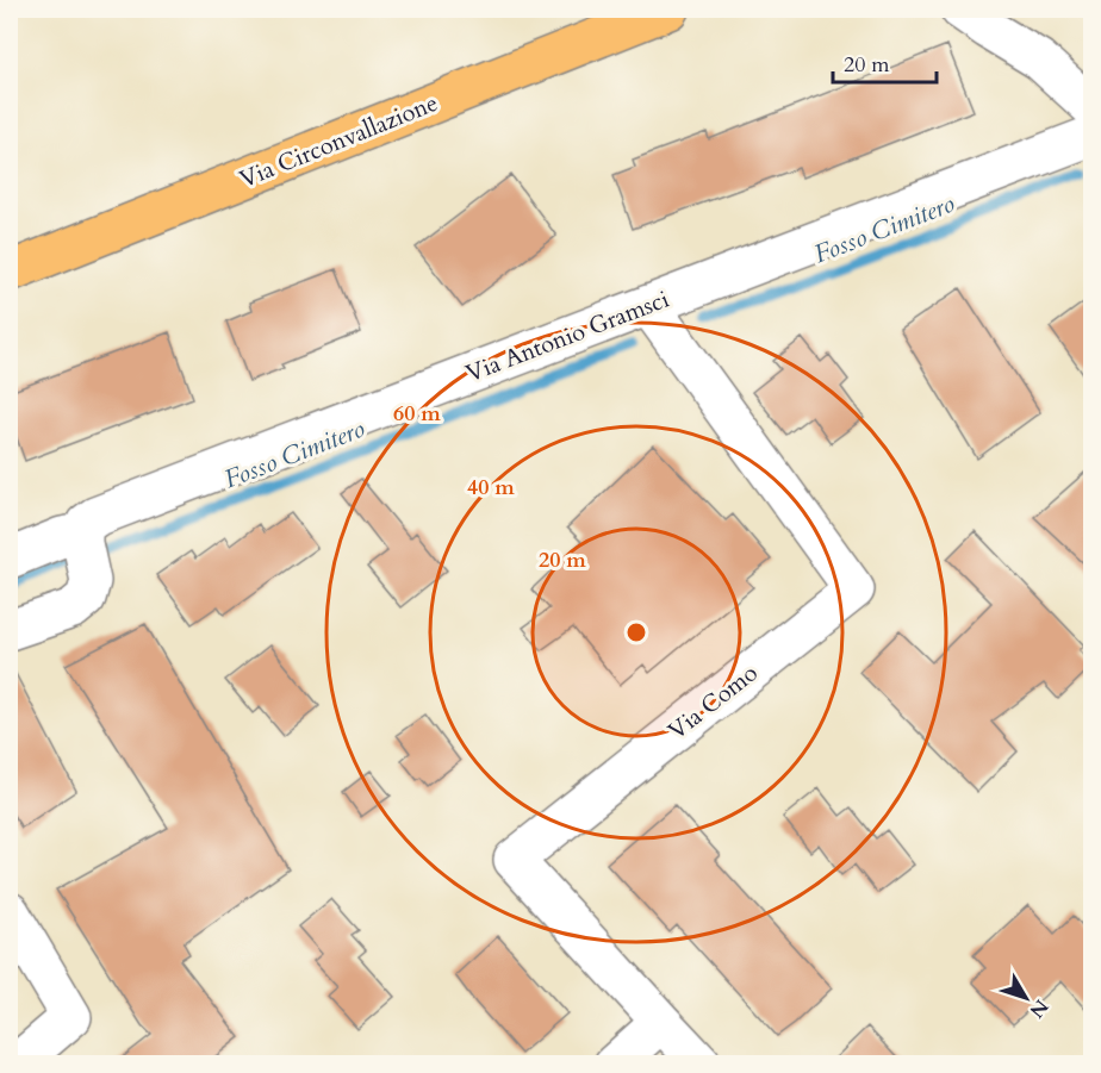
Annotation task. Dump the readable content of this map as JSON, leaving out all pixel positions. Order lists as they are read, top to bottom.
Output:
{
  "streets": {
    "main road": ["Via Circonvallazione"],
    "street": ["Via Antonio Gramsci", "Via Como"]
  },
  "crossings": [
    ["Via Antonio Gramsci", "Via Como"]
  ],
  "water": ["Fosso Cimitero"],
  "scale_bar": "20 m",
  "north": "bottom right",
  "rings": ["60 m", "40 m", "20 m"]
}
